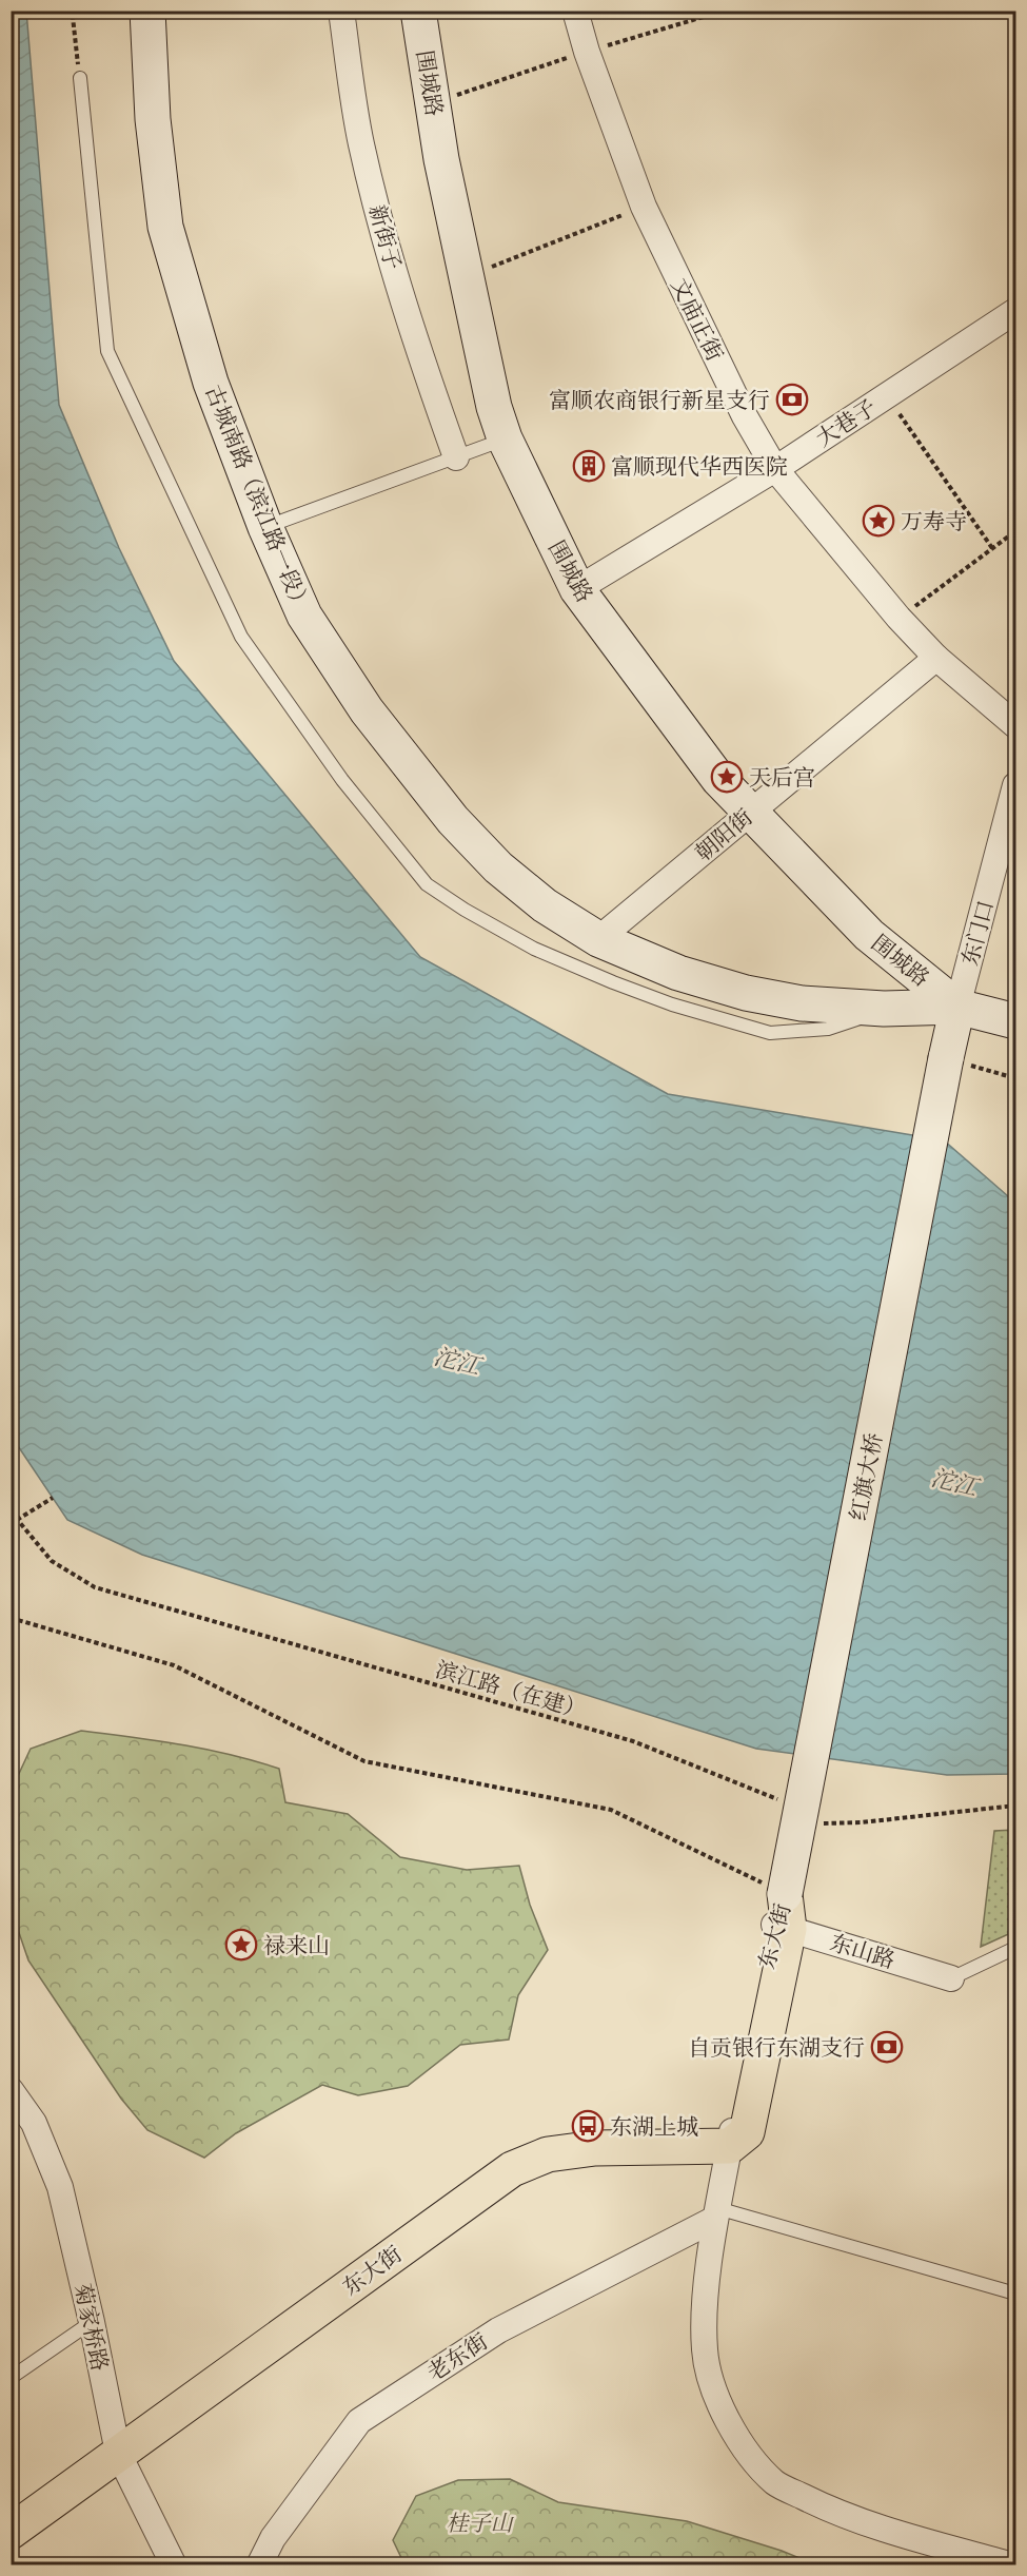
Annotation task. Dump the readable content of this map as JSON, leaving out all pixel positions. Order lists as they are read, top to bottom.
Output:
{
  "streets": {
    "main road": ["东大街"],
    "street": [
      "围城路",
      "新街子",
      "文庙正街",
      "大巷子",
      "古城南路（滨江路一段）",
      "朝阳街",
      "东门口",
      "红旗大桥",
      "东山路",
      "菊家桥路",
      "老东街"
    ],
    "path": ["滨江路（在建）"]
  },
  "crossings": [
    ["围城路", "大巷子"],
    ["围城路", "古城南路（滨江路一段）"],
    ["围城路", "朝阳街"],
    ["围城路", "东门口"],
    ["围城路", "红旗大桥"],
    ["文庙正街", "大巷子"],
    ["文庙正街", "朝阳街"],
    ["古城南路（滨江路一段）", "朝阳街"],
    ["古城南路（滨江路一段）", "东门口"],
    ["古城南路（滨江路一段）", "红旗大桥"],
    ["东门口", "红旗大桥"],
    ["红旗大桥", "东大街"],
    ["红旗大桥", "东山路"],
    ["东大街", "东山路"],
    ["东大街", "菊家桥路"]
  ],
  "water": ["沱江"],
  "parks": ["桂子山"],
  "places": {
    "bank": ["富顺农商银行新星支行", "自贡银行东湖支行"],
    "building": ["富顺现代华西医院"],
    "place": ["万寿寺", "天后宫", "禄来山"],
    "bus stop": ["东湖上城"]
  }
}
